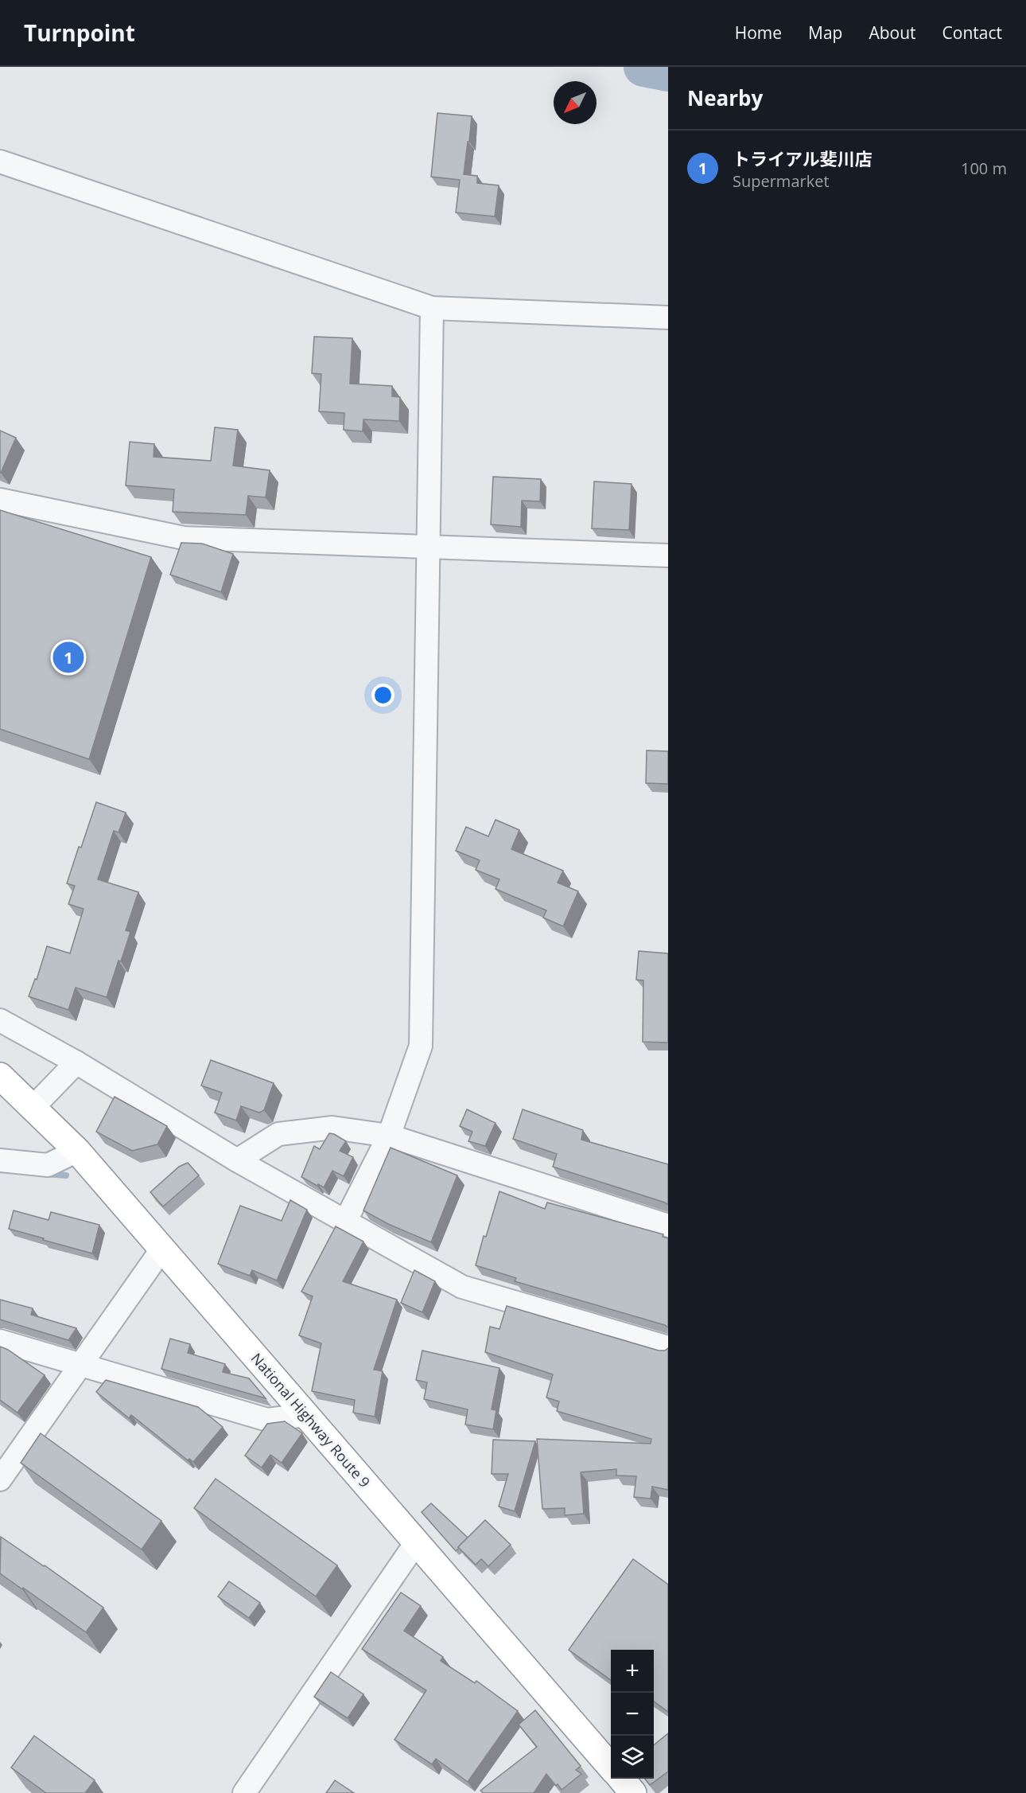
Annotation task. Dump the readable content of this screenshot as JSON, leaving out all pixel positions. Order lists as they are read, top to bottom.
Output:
{
  "streets": {
    "highway": ["National Highway Route 9"]
  },
  "north": "bottom left",
  "page": {
    "header": "Turnpoint",
    "nav": [
      "Home",
      "Map",
      "About",
      "Contact"
    ],
    "heading": "Nearby",
    "list": [
      {
        "mark": "1",
        "name": "トライアル斐川店",
        "note": "Supermarket",
        "value": "100 m"
      }
    ],
    "pins": "1",
    "map_buttons": ["+", "−"]
  }
}
